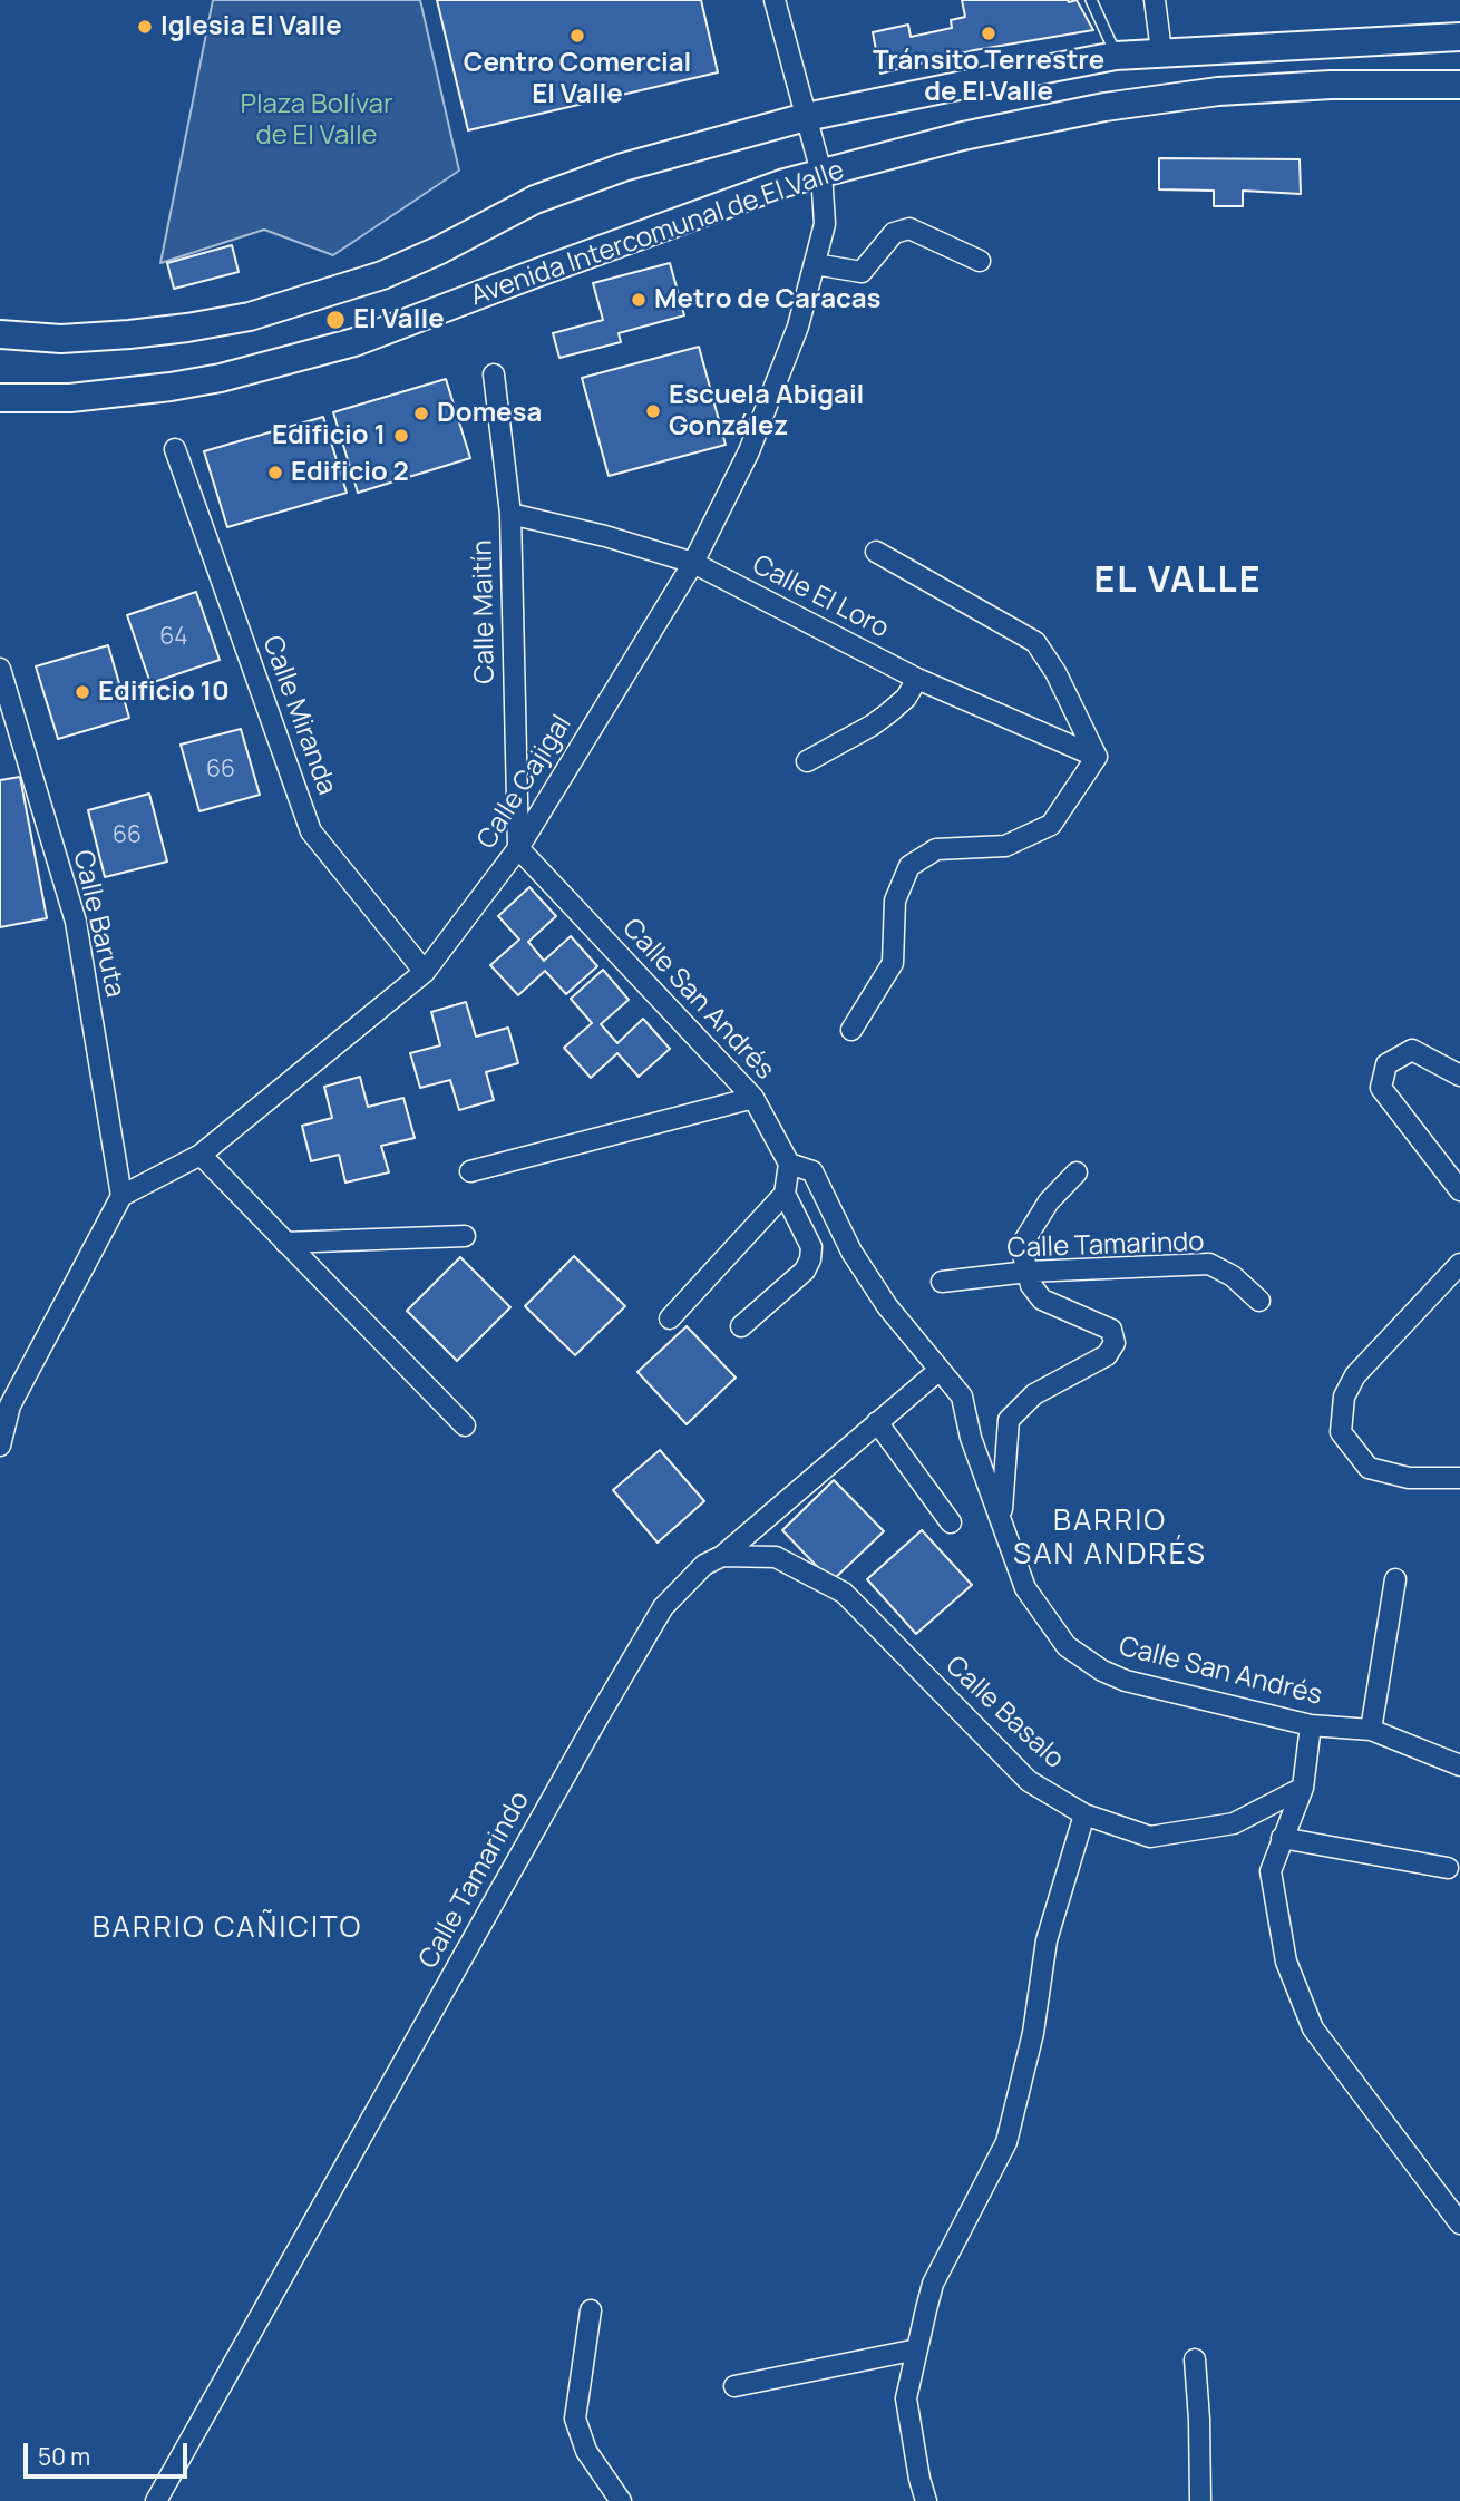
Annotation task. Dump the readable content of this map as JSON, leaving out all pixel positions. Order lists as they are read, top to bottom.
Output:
{
  "streets": {
    "main road": ["Avenida Intercomunal de El Valle"],
    "street": [
      "Calle El Loro",
      "Calle Maitín",
      "Calle Miranda",
      "Calle Cajigal",
      "Calle Baruta",
      "Calle San Andrés",
      "Calle Tamarindo",
      "Calle Basalo"
    ]
  },
  "crossings": [
    ["Avenida Intercomunal de El Valle", "Calle Cajigal"],
    ["Calle El Loro", "Calle Maitín"],
    ["Calle El Loro", "Calle Cajigal"],
    ["Calle Maitín", "Calle Cajigal"],
    ["Calle Maitín", "Calle San Andrés"],
    ["Calle Miranda", "Calle Cajigal"],
    ["Calle Cajigal", "Calle Baruta"],
    ["Calle Cajigal", "Calle San Andrés"],
    ["Calle San Andrés", "Calle Tamarindo"],
    ["Calle Tamarindo", "Calle Basalo"]
  ],
  "districts": ["EL VALLE", "BARRIO SAN ANDRÉS", "BARRIO CAÑICITO"],
  "parks": ["Plaza Bolívar de El Valle"],
  "places": [
    "Iglesia El Valle",
    "Tránsito Terrestre de El Valle",
    "Centro Comercial El Valle",
    "Metro de Caracas",
    "El Valle",
    "Escuela Abigail González",
    "Domesa",
    "Edificio 1",
    "Edificio 2",
    "Edificio 10"
  ],
  "house_numbers": ["64", "66", "66"],
  "scale_bar": "50 m"
}
